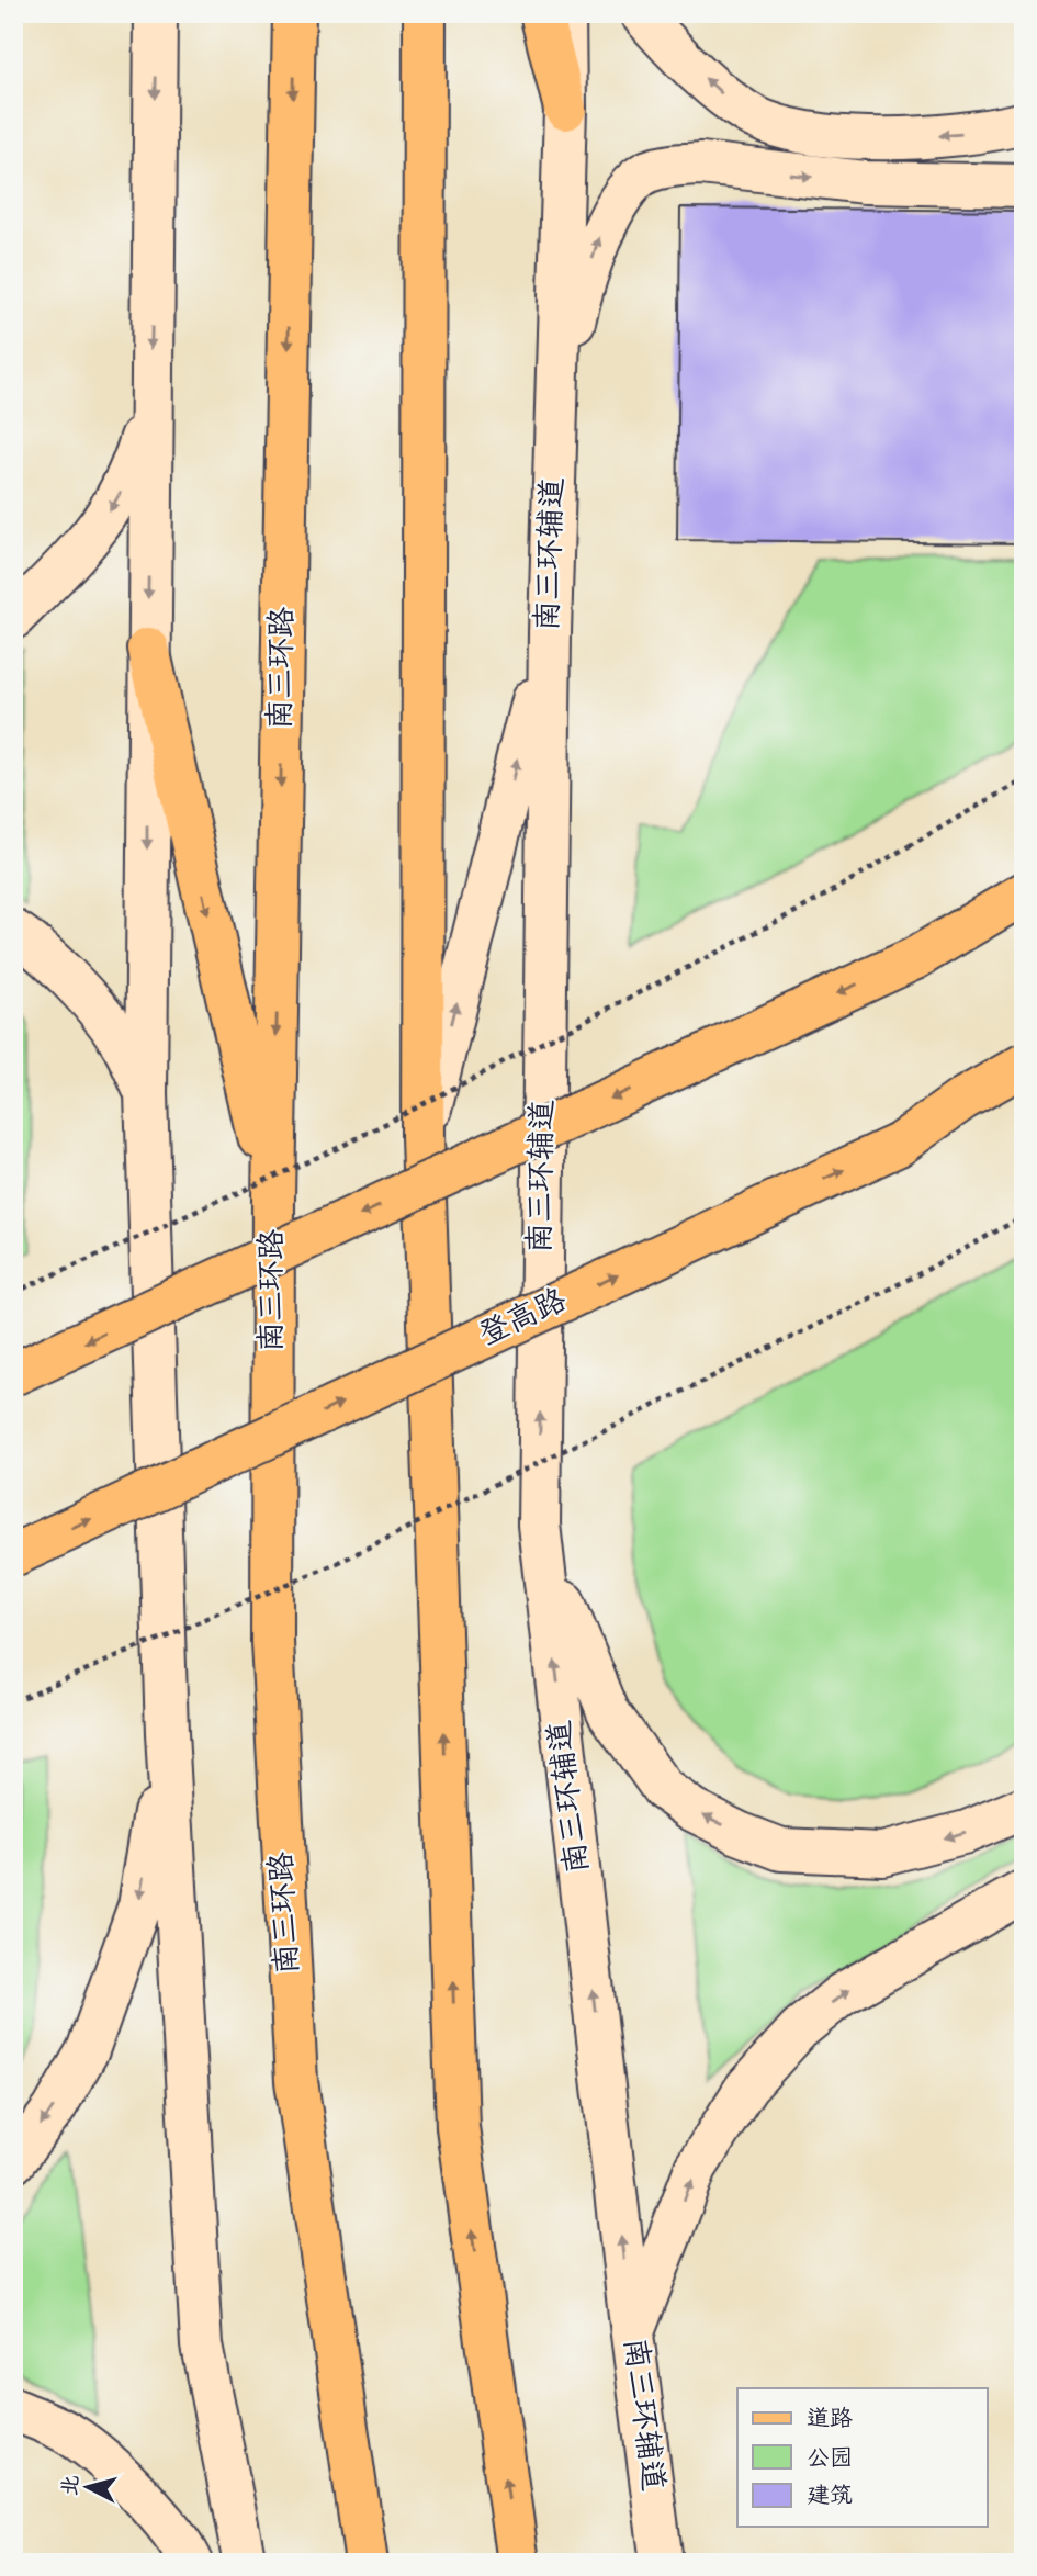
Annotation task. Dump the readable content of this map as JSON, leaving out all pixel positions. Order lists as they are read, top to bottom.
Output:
{
  "streets": {
    "main road": ["南三环辅道", "南三环路", "登高路"]
  },
  "legend": ["道路", "公园", "建筑"],
  "north": "left"
}
